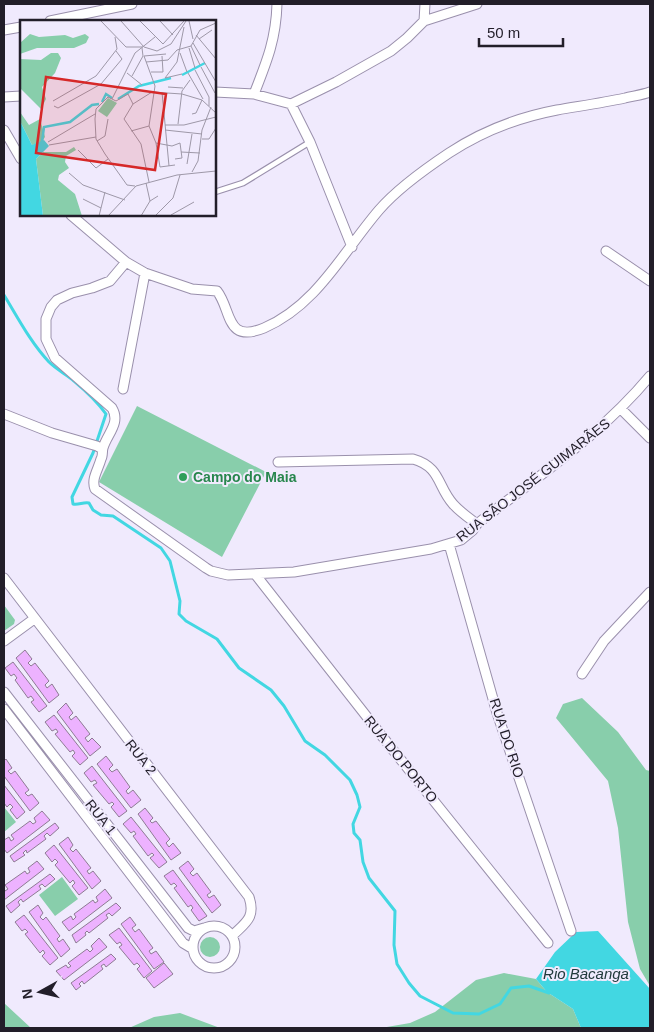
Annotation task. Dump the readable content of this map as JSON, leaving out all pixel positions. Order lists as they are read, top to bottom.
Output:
{
  "streets": {
    "street": [
      "RUA SÃO JOSÉ GUIMARÃES",
      "RUA DO RIO",
      "RUA 2",
      "RUA DO PORTO",
      "RUA 1"
    ]
  },
  "crossings": [
    ["RUA SÃO JOSÉ GUIMARÃES", "RUA DO RIO"],
    ["RUA SÃO JOSÉ GUIMARÃES", "RUA DO PORTO"],
    ["RUA 2", "RUA 1"]
  ],
  "water": ["Rio Bacanga"],
  "places": ["Campo do Maia"],
  "scale_bar": "50 m",
  "north": "left"
}
